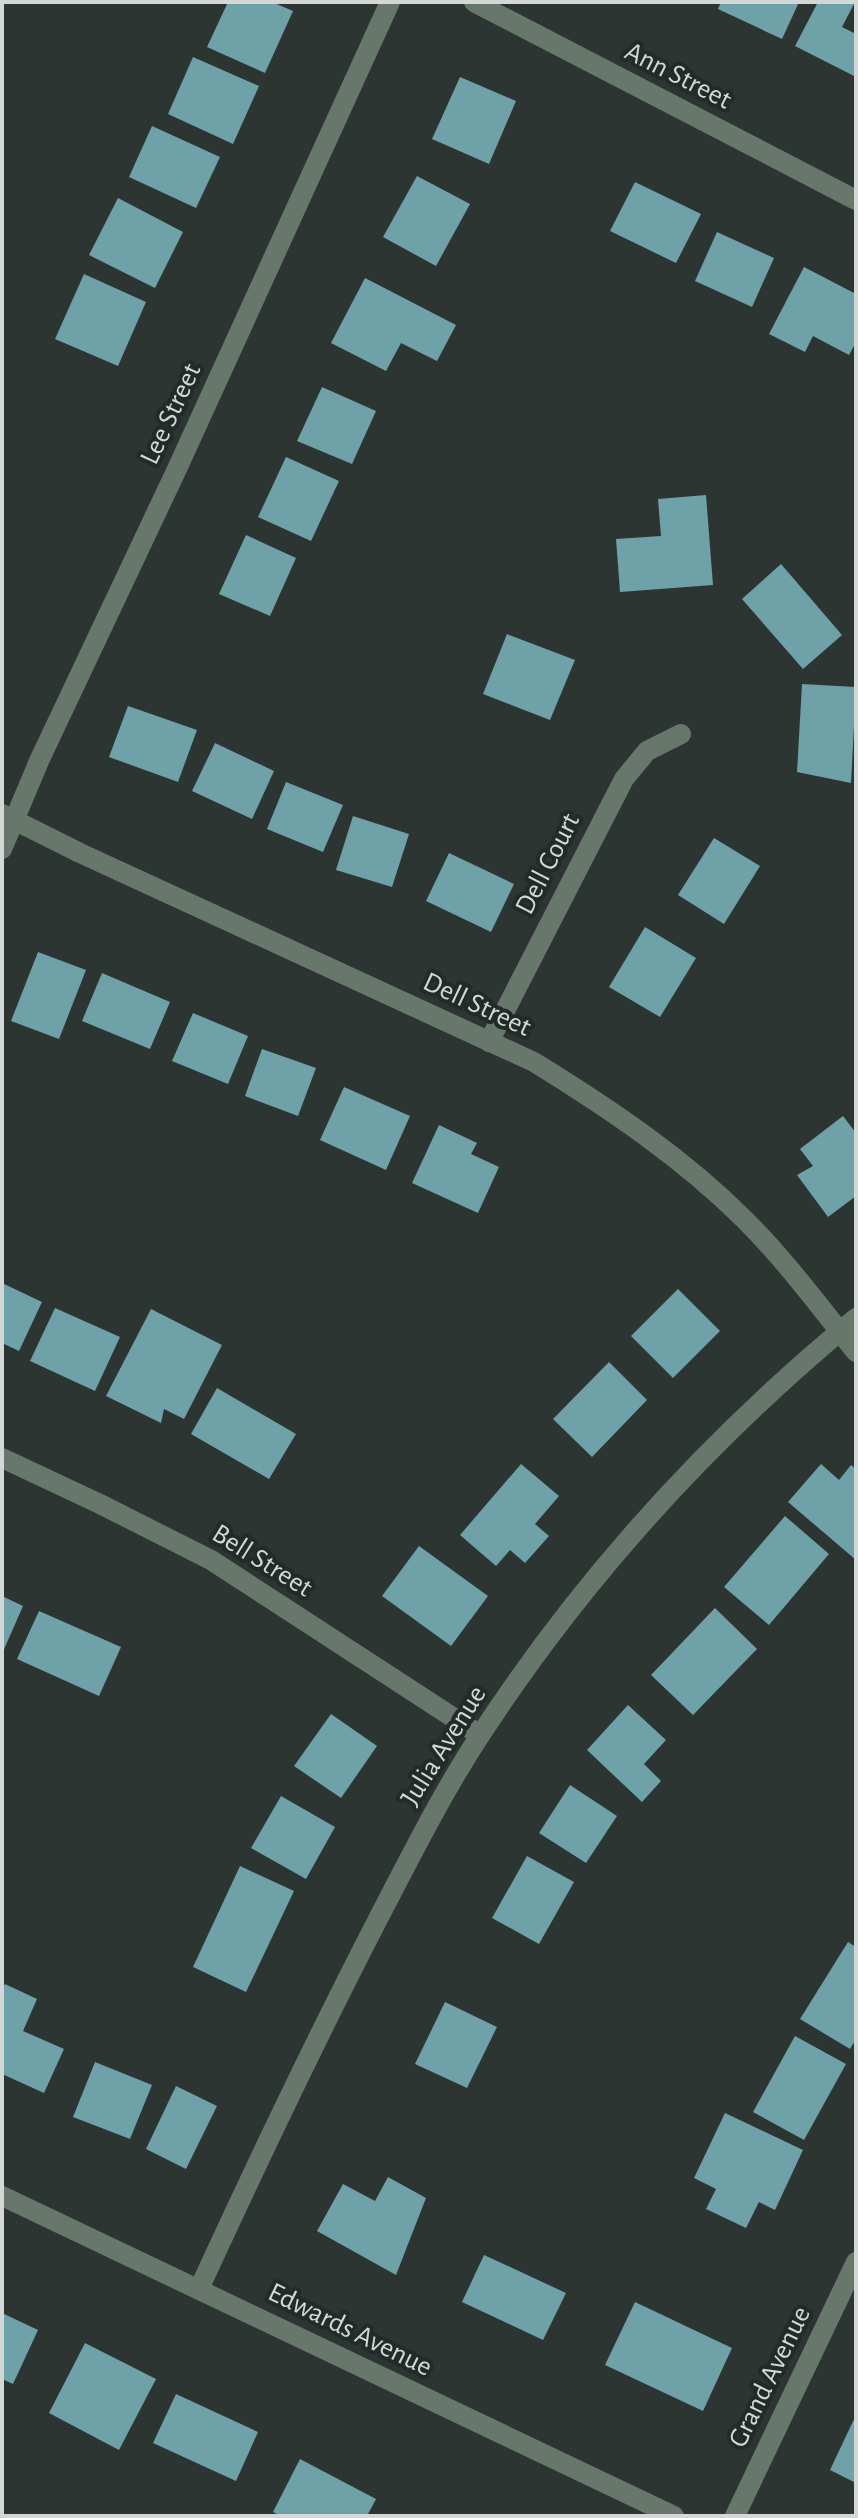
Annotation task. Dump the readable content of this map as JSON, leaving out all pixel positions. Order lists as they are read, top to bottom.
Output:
{
  "streets": {
    "street": [
      "Ann Street",
      "Lee Street",
      "Dell Court",
      "Dell Street",
      "Bell Street",
      "Julia Avenue",
      "Edwards Avenue",
      "Grand Avenue"
    ]
  },
  "crossings": [
    ["Lee Street", "Dell Street"],
    ["Dell Court", "Dell Street"],
    ["Dell Street", "Julia Avenue"],
    ["Bell Street", "Julia Avenue"],
    ["Julia Avenue", "Edwards Avenue"]
  ]
}
